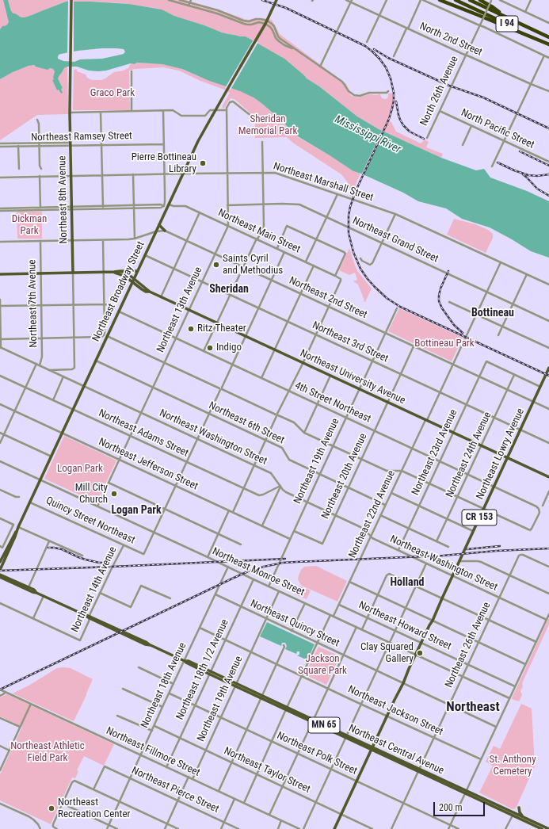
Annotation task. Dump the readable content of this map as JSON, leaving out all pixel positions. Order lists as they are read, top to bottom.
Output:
{
  "streets": {
    "highway": ["I 94"],
    "main road": [
      "Northeast 8th Avenue",
      "Northeast Broadway Street",
      "Northeast University Avenue",
      "Northeast Lowry Avenue",
      "CR 153",
      "MN 65",
      "Northeast Central Avenue"
    ],
    "street": [
      "North 2nd Street",
      "North 26th Avenue",
      "North Pacific Street",
      "Northeast Ramsey Street",
      "Northeast Marshall Street",
      "Northeast Main Street",
      "Northeast Grand Street",
      "Northeast 2nd Street",
      "Northeast 7th Avenue",
      "Northeast 13th Avenue",
      "Northeast 3rd Street",
      "4th Street Northeast",
      "Northeast 6th Street",
      "Northeast Adams Street",
      "Northeast Washington Street",
      "Northeast 23rd Avenue",
      "Northeast 24th Avenue",
      "Northeast 19th Avenue",
      "Northeast Jefferson Street",
      "Northeast 20th Avenue",
      "Northeast 22nd Avenue",
      "Quincy Street Northeast",
      "Northeast Monroe Street",
      "Northeast 14th Avenue",
      "Northeast Quincy Street",
      "Northeast Howard Street",
      "Northeast 26th Avenue",
      "Northeast 18th 1/2 Avenue",
      "Northeast 18th Avenue",
      "Northeast Jackson Street",
      "Northeast Fillmore Street",
      "Northeast Polk Street",
      "Northeast Taylor Street",
      "Northeast Pierce Street"
    ]
  },
  "crossings": [
    ["North 2nd Street", "North 26th Avenue"],
    ["North 26th Avenue", "North Pacific Street"],
    ["Northeast Ramsey Street", "Northeast 8th Avenue"],
    ["Northeast Marshall Street", "Northeast 8th Avenue"],
    ["Northeast Marshall Street", "Northeast Broadway Street"],
    ["Northeast Marshall Street", "Northeast 13th Avenue"],
    ["Northeast Marshall Street", "Northeast 22nd Avenue"],
    ["Northeast 8th Avenue", "Northeast Washington Street"],
    ["Northeast Main Street", "Northeast Broadway Street"],
    ["Northeast Main Street", "Northeast 2nd Street"],
    ["Northeast Main Street", "Northeast 13th Avenue"],
    ["Northeast Grand Street", "Northeast 13th Avenue"],
    ["Northeast Grand Street", "Northeast 22nd Avenue"],
    ["Northeast Broadway Street", "Northeast 3rd Street"],
    ["Northeast Broadway Street", "Northeast University Avenue"],
    ["Northeast Broadway Street", "4th Street Northeast"],
    ["Northeast Broadway Street", "Northeast 6th Street"],
    ["Northeast Broadway Street", "Northeast Adams Street"],
    ["Northeast Broadway Street", "Northeast Washington Street"],
    ["Northeast Broadway Street", "Northeast Jefferson Street"],
    ["Northeast Broadway Street", "Quincy Street Northeast"],
    ["Northeast Broadway Street", "Northeast Monroe Street"],
    ["Northeast 2nd Street", "Northeast 13th Avenue"],
    ["Northeast 2nd Street", "Northeast 23rd Avenue"],
    ["Northeast 2nd Street", "Northeast Lowry Avenue"],
    ["Northeast 2nd Street", "Northeast 24th Avenue"],
    ["Northeast 2nd Street", "Northeast 19th Avenue"],
    ["Northeast 2nd Street", "Northeast 20th Avenue"],
    ["Northeast 2nd Street", "Northeast 22nd Avenue"],
    ["Northeast 7th Avenue", "Northeast Washington Street"],
    ["Northeast 13th Avenue", "Northeast 3rd Street"],
    ["Northeast 13th Avenue", "Northeast University Avenue"],
    ["Northeast 13th Avenue", "4th Street Northeast"],
    ["Northeast 13th Avenue", "Northeast 6th Street"],
    ["Northeast 13th Avenue", "Northeast Adams Street"],
    ["Northeast 13th Avenue", "Northeast Washington Street"],
    ["Northeast 13th Avenue", "Northeast Jefferson Street"],
    ["Northeast 13th Avenue", "Northeast Monroe Street"],
    ["Northeast 3rd Street", "Northeast 23rd Avenue"],
    ["Northeast 3rd Street", "Northeast Lowry Avenue"],
    ["Northeast 3rd Street", "Northeast 24th Avenue"],
    ["Northeast 3rd Street", "Northeast 19th Avenue"],
    ["Northeast 3rd Street", "Northeast 20th Avenue"],
    ["Northeast 3rd Street", "Northeast 22nd Avenue"],
    ["Northeast University Avenue", "Northeast 23rd Avenue"],
    ["Northeast University Avenue", "Northeast Lowry Avenue"],
    ["Northeast University Avenue", "Northeast 24th Avenue"],
    ["Northeast University Avenue", "Northeast 19th Avenue"],
    ["Northeast University Avenue", "Northeast 20th Avenue"],
    ["Northeast University Avenue", "Northeast 22nd Avenue"],
    ["4th Street Northeast", "Northeast 23rd Avenue"],
    ["4th Street Northeast", "Northeast Lowry Avenue"],
    ["4th Street Northeast", "Northeast 24th Avenue"],
    ["4th Street Northeast", "Northeast 19th Avenue"],
    ["4th Street Northeast", "Northeast 20th Avenue"],
    ["4th Street Northeast", "Northeast 22nd Avenue"],
    ["Northeast 6th Street", "Northeast 19th Avenue"],
    ["Northeast 6th Street", "Northeast 20th Avenue"],
    ["Northeast 6th Street", "Northeast 22nd Avenue"],
    ["Northeast Adams Street", "Northeast Washington Street"],
    ["Northeast Washington Street", "Northeast 23rd Avenue"],
    ["Northeast Washington Street", "Northeast Lowry Avenue"],
    ["Northeast Washington Street", "Northeast 19th Avenue"],
    ["Northeast Washington Street", "Northeast 20th Avenue"],
    ["Northeast Washington Street", "Northeast 22nd Avenue"],
    ["Northeast Washington Street", "Northeast 26th Avenue"],
    ["Northeast 23rd Avenue", "Northeast 24th Avenue"],
    ["Northeast Lowry Avenue", "Northeast Monroe Street"],
    ["Northeast Lowry Avenue", "Northeast Quincy Street"],
    ["Northeast Lowry Avenue", "Northeast Howard Street"],
    ["Northeast Lowry Avenue", "Northeast Jackson Street"],
    ["Northeast Lowry Avenue", "Northeast Central Avenue"],
    ["Northeast Lowry Avenue", "Northeast Polk Street"],
    ["Northeast Lowry Avenue", "Northeast Taylor Street"],
    ["Northeast 19th Avenue", "Northeast Jefferson Street"],
    ["Northeast 19th Avenue", "Northeast 20th Avenue"],
    ["Northeast 19th Avenue", "Northeast Monroe Street"],
    ["Northeast 19th Avenue", "Northeast Quincy Street"],
    ["Northeast 19th Avenue", "Northeast Jackson Street"],
    ["Northeast 19th Avenue", "Northeast Central Avenue"],
    ["Northeast 19th Avenue", "Northeast Fillmore Street"],
    ["Northeast 19th Avenue", "Northeast Polk Street"],
    ["Northeast 19th Avenue", "Northeast Taylor Street"],
    ["Northeast 22nd Avenue", "Northeast Monroe Street"],
    ["Northeast 22nd Avenue", "Northeast Howard Street"],
    ["Quincy Street Northeast", "Northeast Monroe Street"],
    ["Quincy Street Northeast", "Northeast 14th Avenue"],
    ["Northeast Monroe Street", "Northeast 26th Avenue"],
    ["Northeast Monroe Street", "Northeast 18th 1/2 Avenue"],
    ["Northeast Monroe Street", "Northeast 18th Avenue"],
    ["Northeast 14th Avenue", "Northeast Central Avenue"],
    ["Northeast Quincy Street", "Northeast 26th Avenue"],
    ["Northeast Quincy Street", "Northeast 18th 1/2 Avenue"],
    ["Northeast Quincy Street", "Northeast 18th Avenue"],
    ["Northeast Howard Street", "Northeast 26th Avenue"],
    ["Northeast 26th Avenue", "Northeast Jackson Street"],
    ["Northeast 26th Avenue", "Northeast Central Avenue"],
    ["Northeast 26th Avenue", "Northeast Polk Street"],
    ["Northeast 18th 1/2 Avenue", "Northeast Jackson Street"],
    ["Northeast 18th 1/2 Avenue", "Northeast Central Avenue"],
    ["Northeast 18th 1/2 Avenue", "Northeast Fillmore Street"],
    ["Northeast 18th 1/2 Avenue", "Northeast Polk Street"],
    ["Northeast 18th 1/2 Avenue", "Northeast Taylor Street"],
    ["Northeast 18th Avenue", "Northeast Jackson Street"],
    ["Northeast 18th Avenue", "Northeast Central Avenue"],
    ["Northeast 18th Avenue", "Northeast Fillmore Street"],
    ["Northeast 18th Avenue", "Northeast Polk Street"],
    ["Northeast 18th Avenue", "Northeast Taylor Street"],
    ["Northeast 18th Avenue", "Northeast Pierce Street"]
  ],
  "districts": [
    "Sheridan",
    "Bottineau",
    "Logan Park",
    "Holland",
    "Northeast"
  ],
  "water": ["Mississippi River"],
  "parks": [
    "Graco Park",
    "Sheridan Memorial Park",
    "Dickman Park",
    "Bottineau Park",
    "Logan Park",
    "Jackson Square Park",
    "Northeast Athletic Field Park",
    "St. Anthony Cemetery"
  ],
  "places": [
    "Pierre Bottineau Library",
    "Saints Cyril and Methodius",
    "Ritz Theater",
    "Indigo",
    "Mill City Church",
    "Clay Squared Gallery",
    "Northeast Recreation Center"
  ],
  "scale_bar": "200 m"
}
